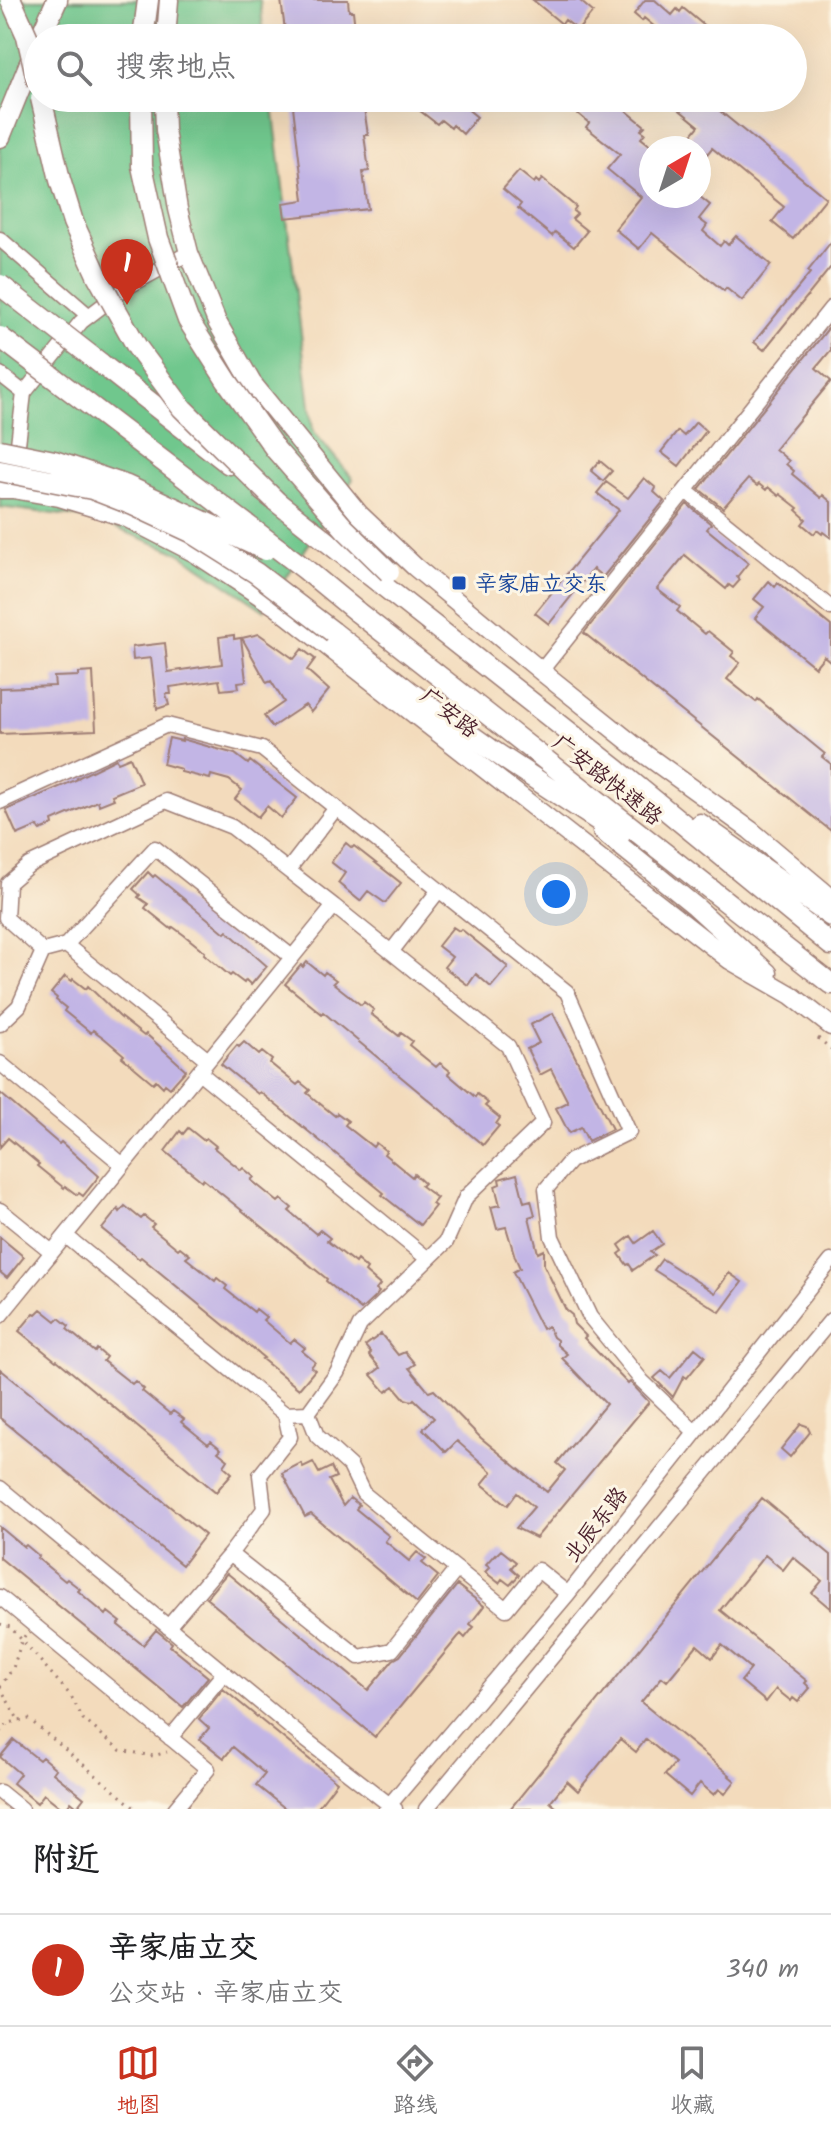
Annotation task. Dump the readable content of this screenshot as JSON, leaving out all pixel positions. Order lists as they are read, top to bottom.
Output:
{
  "streets": {
    "highway": ["广安路快速路"],
    "main road": ["广安路"],
    "street": ["北辰东路"]
  },
  "places": {
    "transit": ["辛家庙立交东"]
  },
  "north": "top right",
  "page": {
    "search": "搜索地点",
    "pins": "1",
    "heading": "附近",
    "list": [
      {
        "mark": "1",
        "name": "辛家庙立交",
        "note": "公交站 · 辛家庙立交",
        "value": "340 m"
      }
    ],
    "nav": ["地图", "路线", "收藏"]
  }
}
